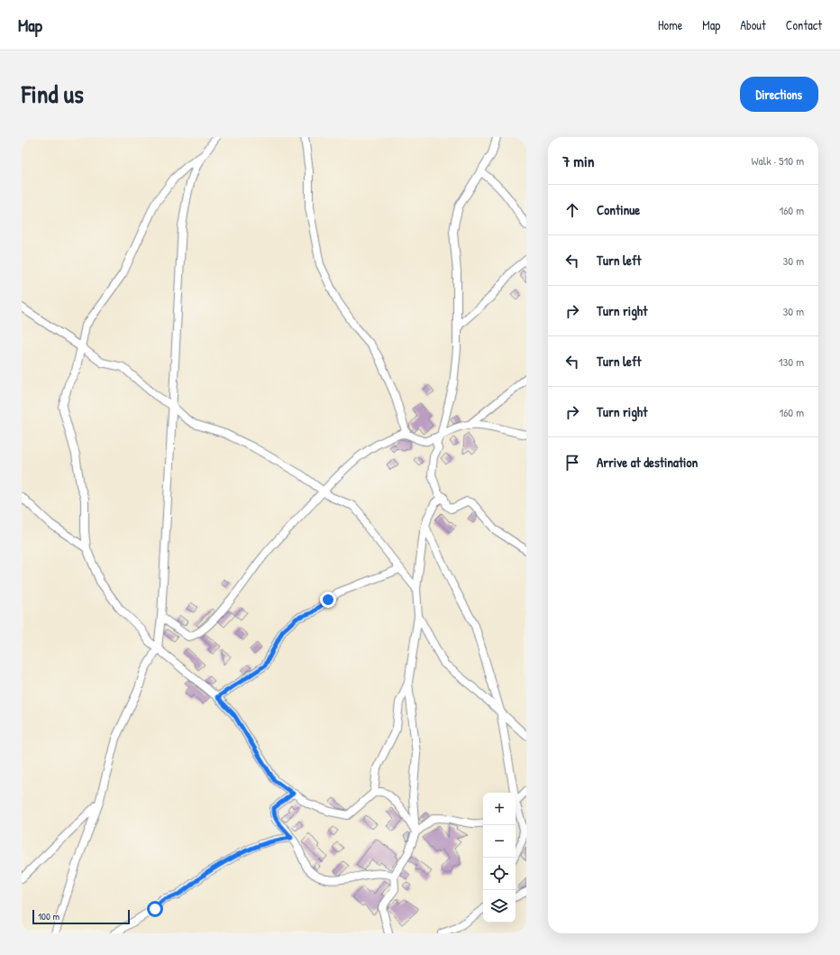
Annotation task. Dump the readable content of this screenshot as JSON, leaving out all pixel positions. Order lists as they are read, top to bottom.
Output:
{
  "scale_bar": "100 m",
  "page": {
    "header": "Map",
    "nav": [
      "Home",
      "Map",
      "About",
      "Contact"
    ],
    "title": "Find us",
    "buttons": "Directions",
    "heading": ["7 min", "Walk · 510 m"],
    "list": [
      ["Continue", "160 m"],
      ["Turn left", "30 m"],
      ["Turn right", "30 m"],
      ["Turn left", "130 m"],
      ["Turn right", "160 m"],
      "Arrive at destination"
    ],
    "map_buttons": ["+", "−"],
    "scale": "100 m"
  }
}
